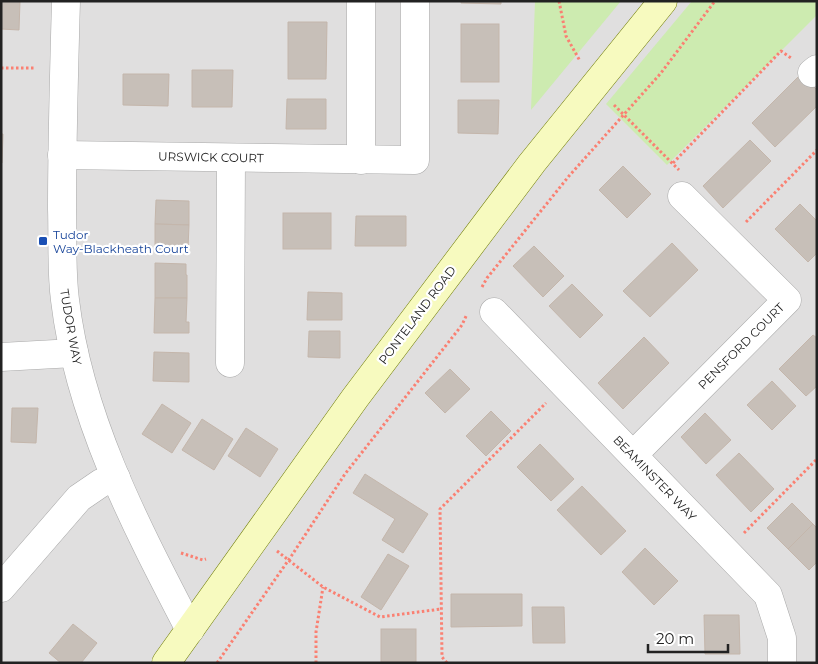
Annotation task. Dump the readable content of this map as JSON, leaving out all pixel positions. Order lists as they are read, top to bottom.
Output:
{
  "streets": {
    "main road": ["PONTELAND ROAD"],
    "street": [
      "URSWICK COURT",
      "TUDOR WAY",
      "PENSFORD COURT",
      "BEAMINSTER WAY"
    ]
  },
  "crossings": [
    ["URSWICK COURT", "TUDOR WAY"],
    ["PONTELAND ROAD", "TUDOR WAY"],
    ["PENSFORD COURT", "BEAMINSTER WAY"]
  ],
  "places": {
    "transit": ["Tudor Way-Blackheath Court"]
  },
  "scale_bar": "20 m"
}
